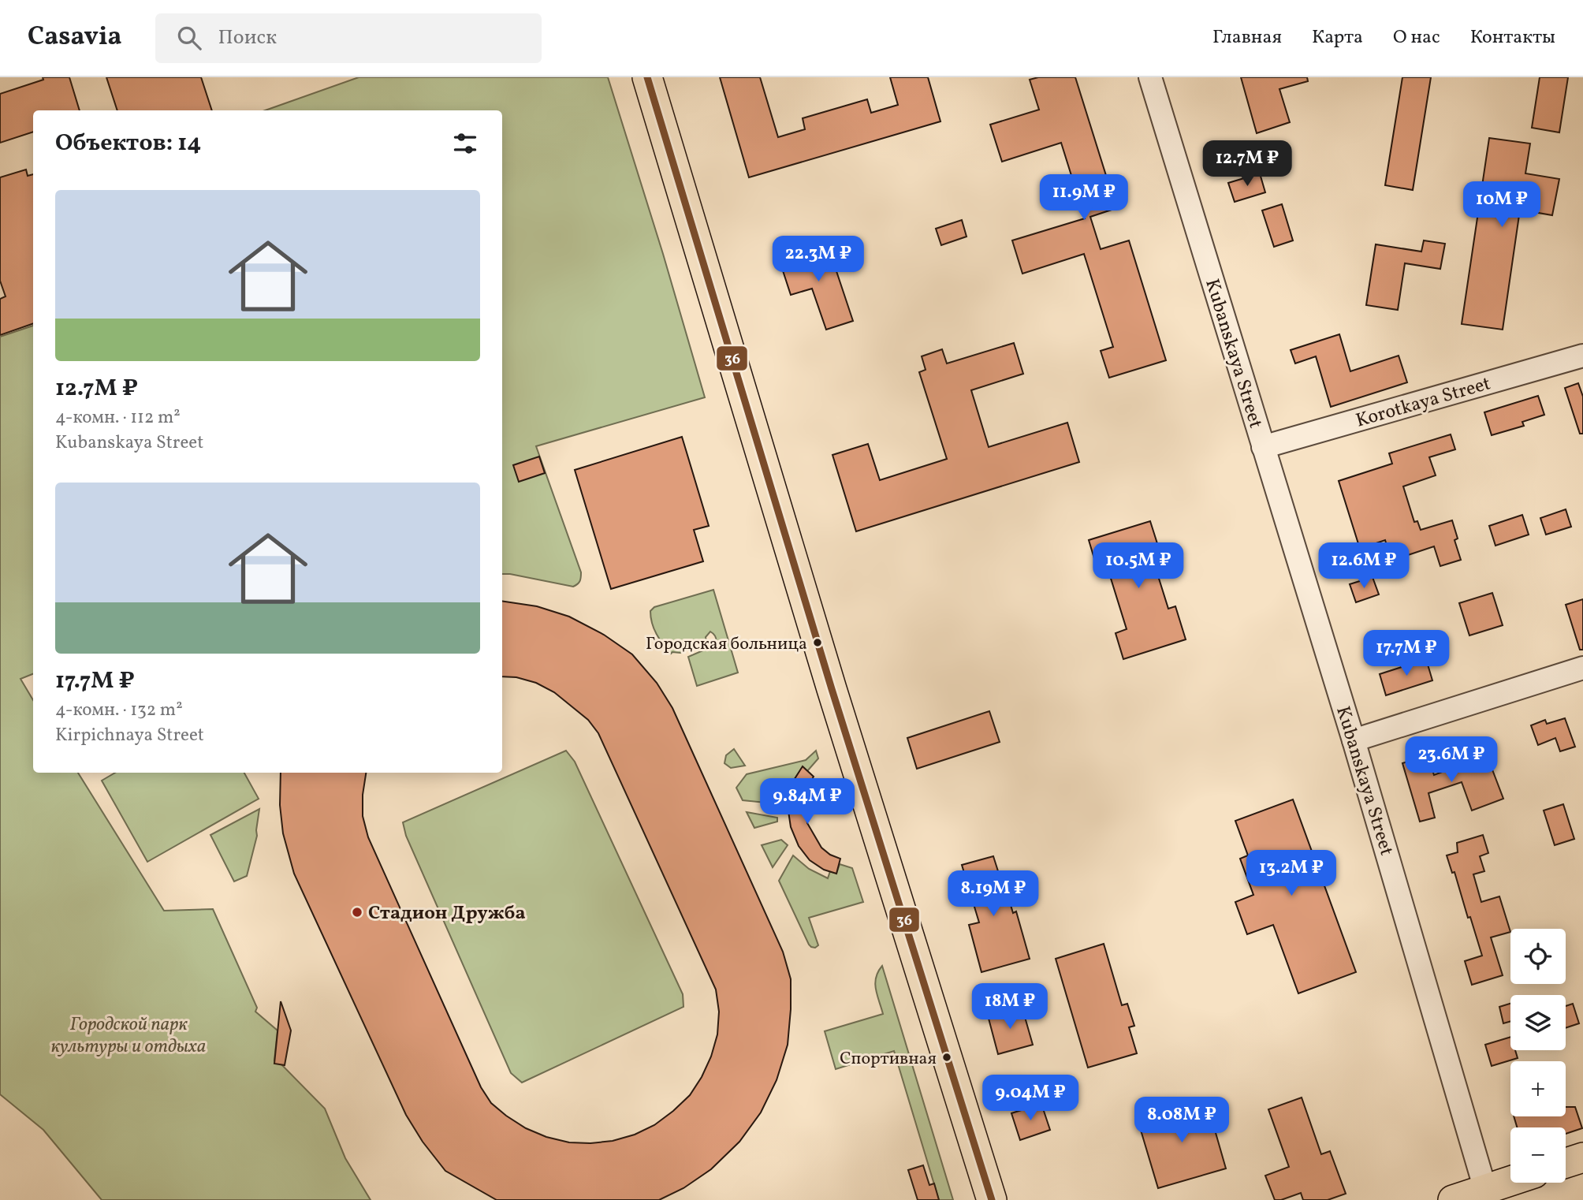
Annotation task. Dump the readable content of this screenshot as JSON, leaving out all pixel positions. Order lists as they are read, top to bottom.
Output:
{
  "streets": {
    "street": ["Kubanskaya Street", "Korotkaya Street"]
  },
  "crossings": [
    ["Kubanskaya Street", "Korotkaya Street"]
  ],
  "parks": ["Городской парк культуры и отдыха"],
  "places": ["Городская больница", "Стадион Дружба", "Спортивная"],
  "lines": ["transit line 36"],
  "page": {
    "header": "Casavia",
    "search": "Поиск",
    "nav": [
      "Главная",
      "Карта",
      "О нас",
      "Контакты"
    ],
    "heading": "Объектов: 14",
    "price": [
      "12.7M ₽",
      "11.9M ₽",
      "10M ₽",
      "22.3M ₽",
      "10.5M ₽",
      "12.6M ₽",
      "17.7M ₽",
      "23.6M ₽",
      "9.84M ₽",
      "13.2M ₽",
      "8.19M ₽",
      "18M ₽",
      "9.04M ₽",
      "8.08M ₽"
    ],
    "list": [
      {
        "name": "12.7M ₽",
        "note": "4-комн. · 112 m² · Kubanskaya Street"
      },
      {
        "name": "17.7M ₽",
        "note": "4-комн. · 132 m² · Kirpichnaya Street"
      }
    ],
    "map_buttons": ["+", "−"]
  }
}
